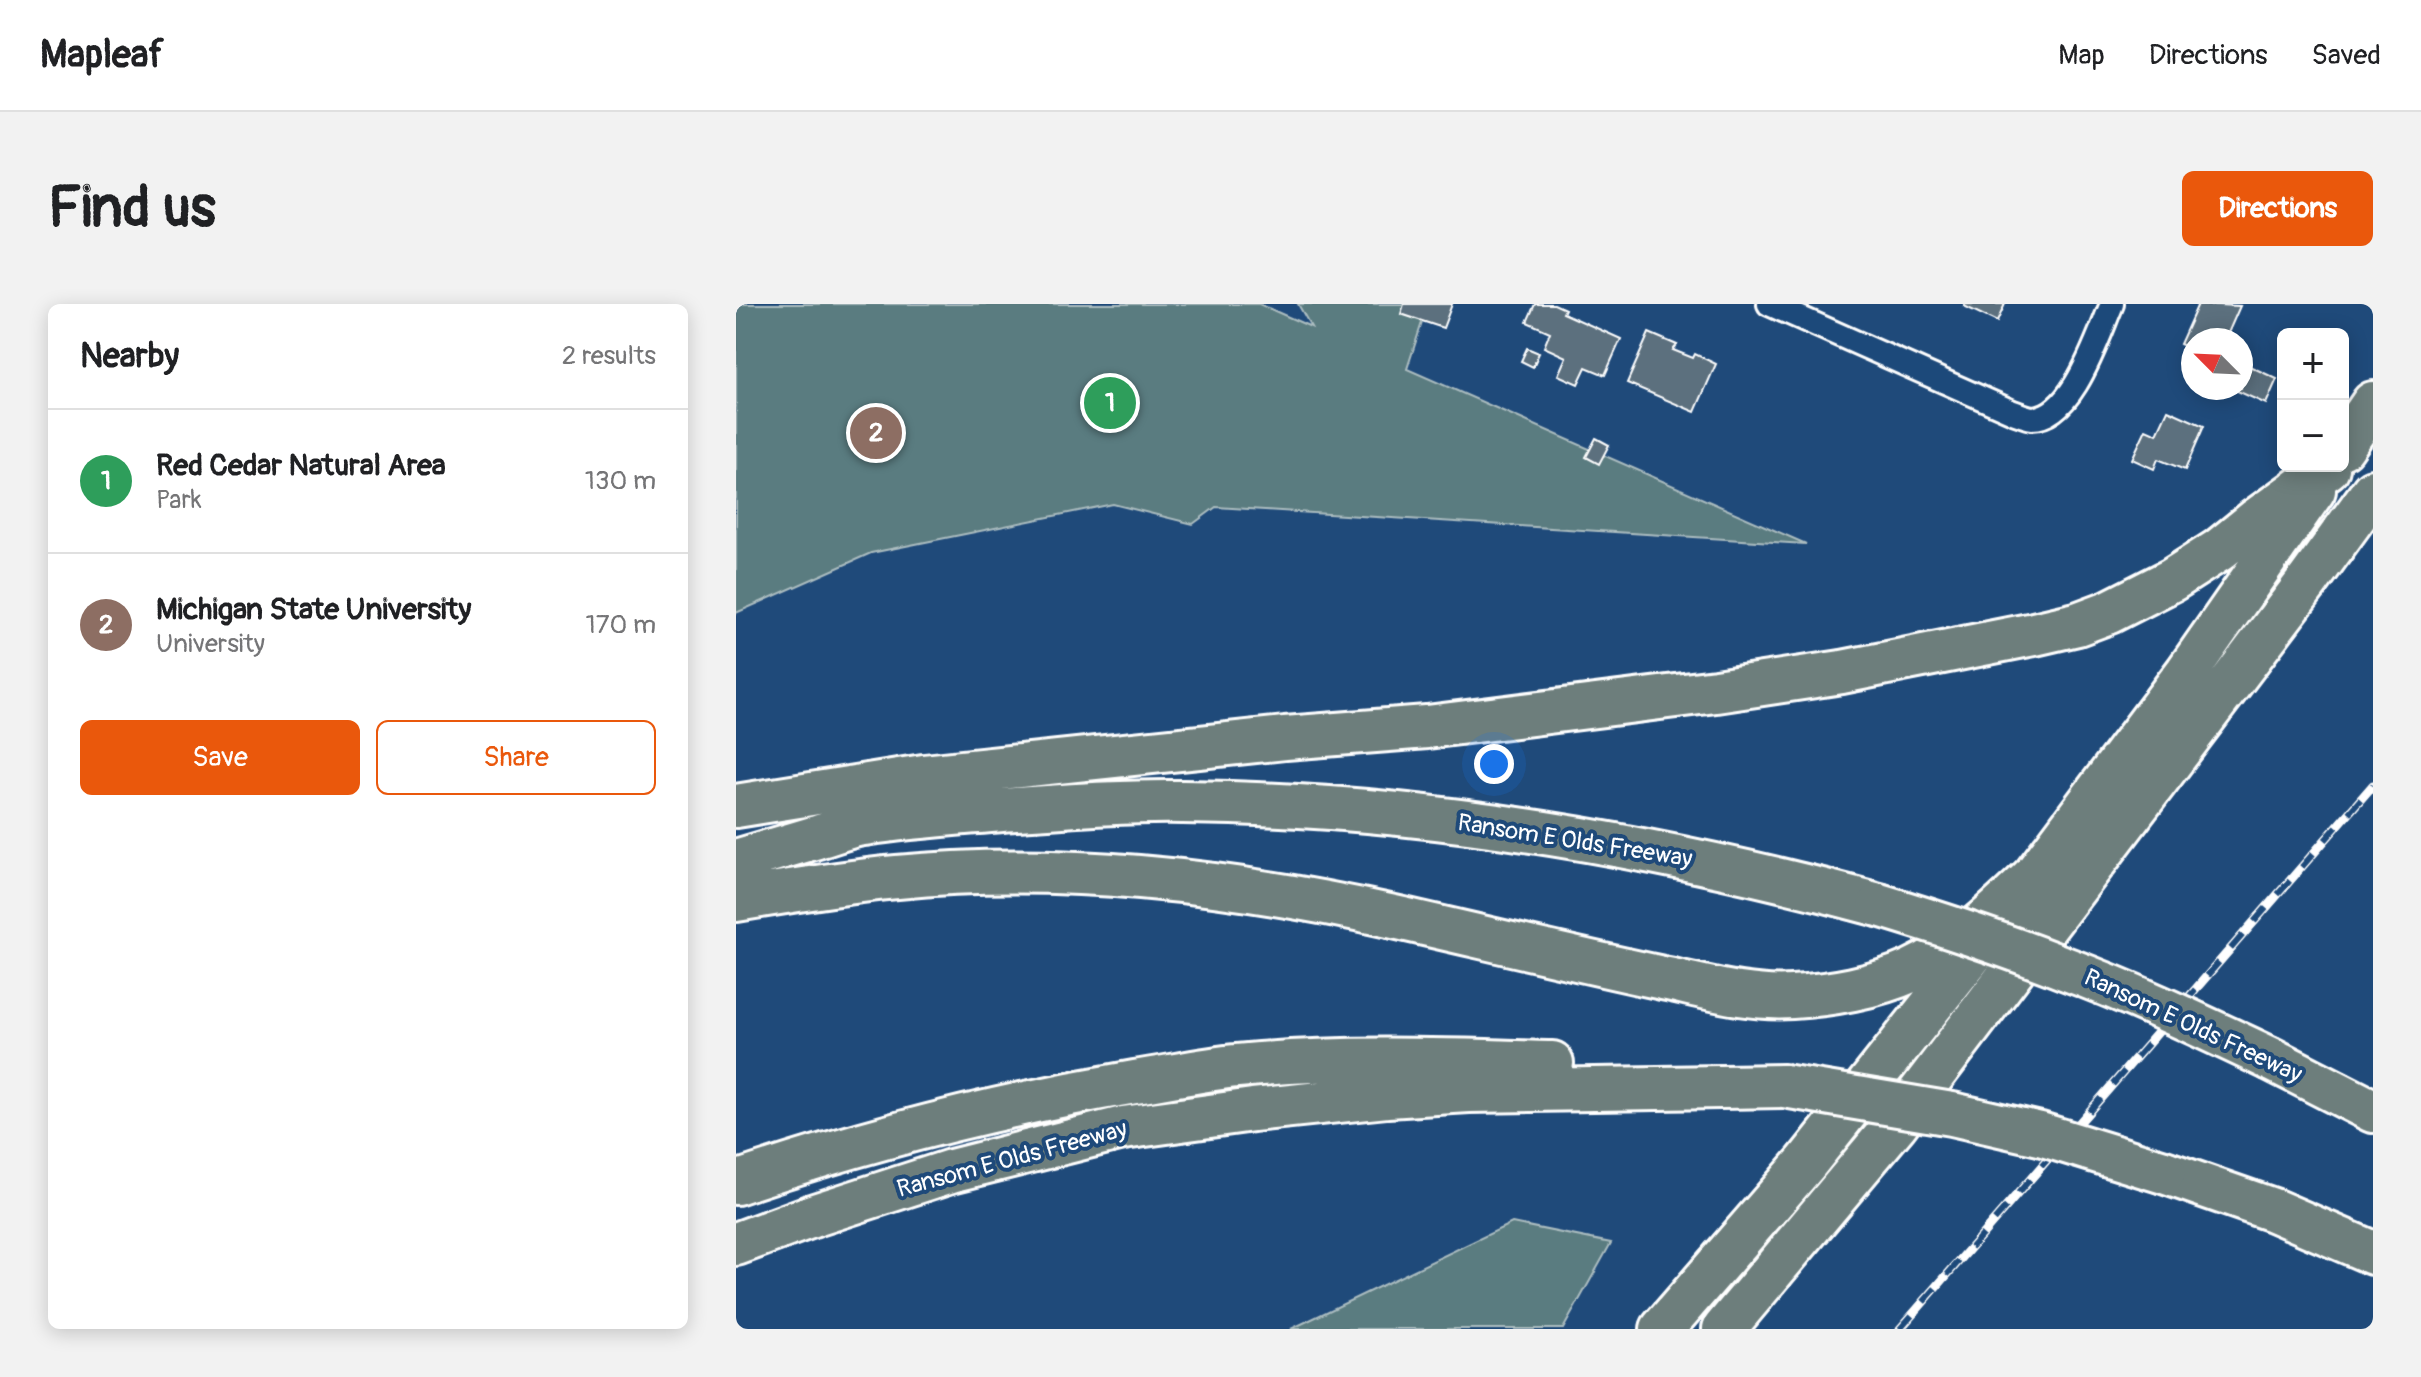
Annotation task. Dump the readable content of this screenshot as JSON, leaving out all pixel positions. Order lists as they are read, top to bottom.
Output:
{
  "streets": {
    "highway": ["Ransom E Olds Freeway"]
  },
  "north": "top left",
  "page": {
    "header": "Mapleaf",
    "nav": ["Map", "Directions", "Saved"],
    "buttons": [
      "Directions",
      ["Save", "Share"]
    ],
    "title": "Find us",
    "heading": ["Nearby", "2 results"],
    "map_buttons": ["+", "−"],
    "pins": ["1", "2"],
    "list": [
      {
        "mark": "1",
        "name": "Red Cedar Natural Area",
        "note": "Park",
        "value": "130 m"
      },
      {
        "mark": "2",
        "name": "Michigan State University",
        "note": "University",
        "value": "170 m"
      }
    ]
  }
}
